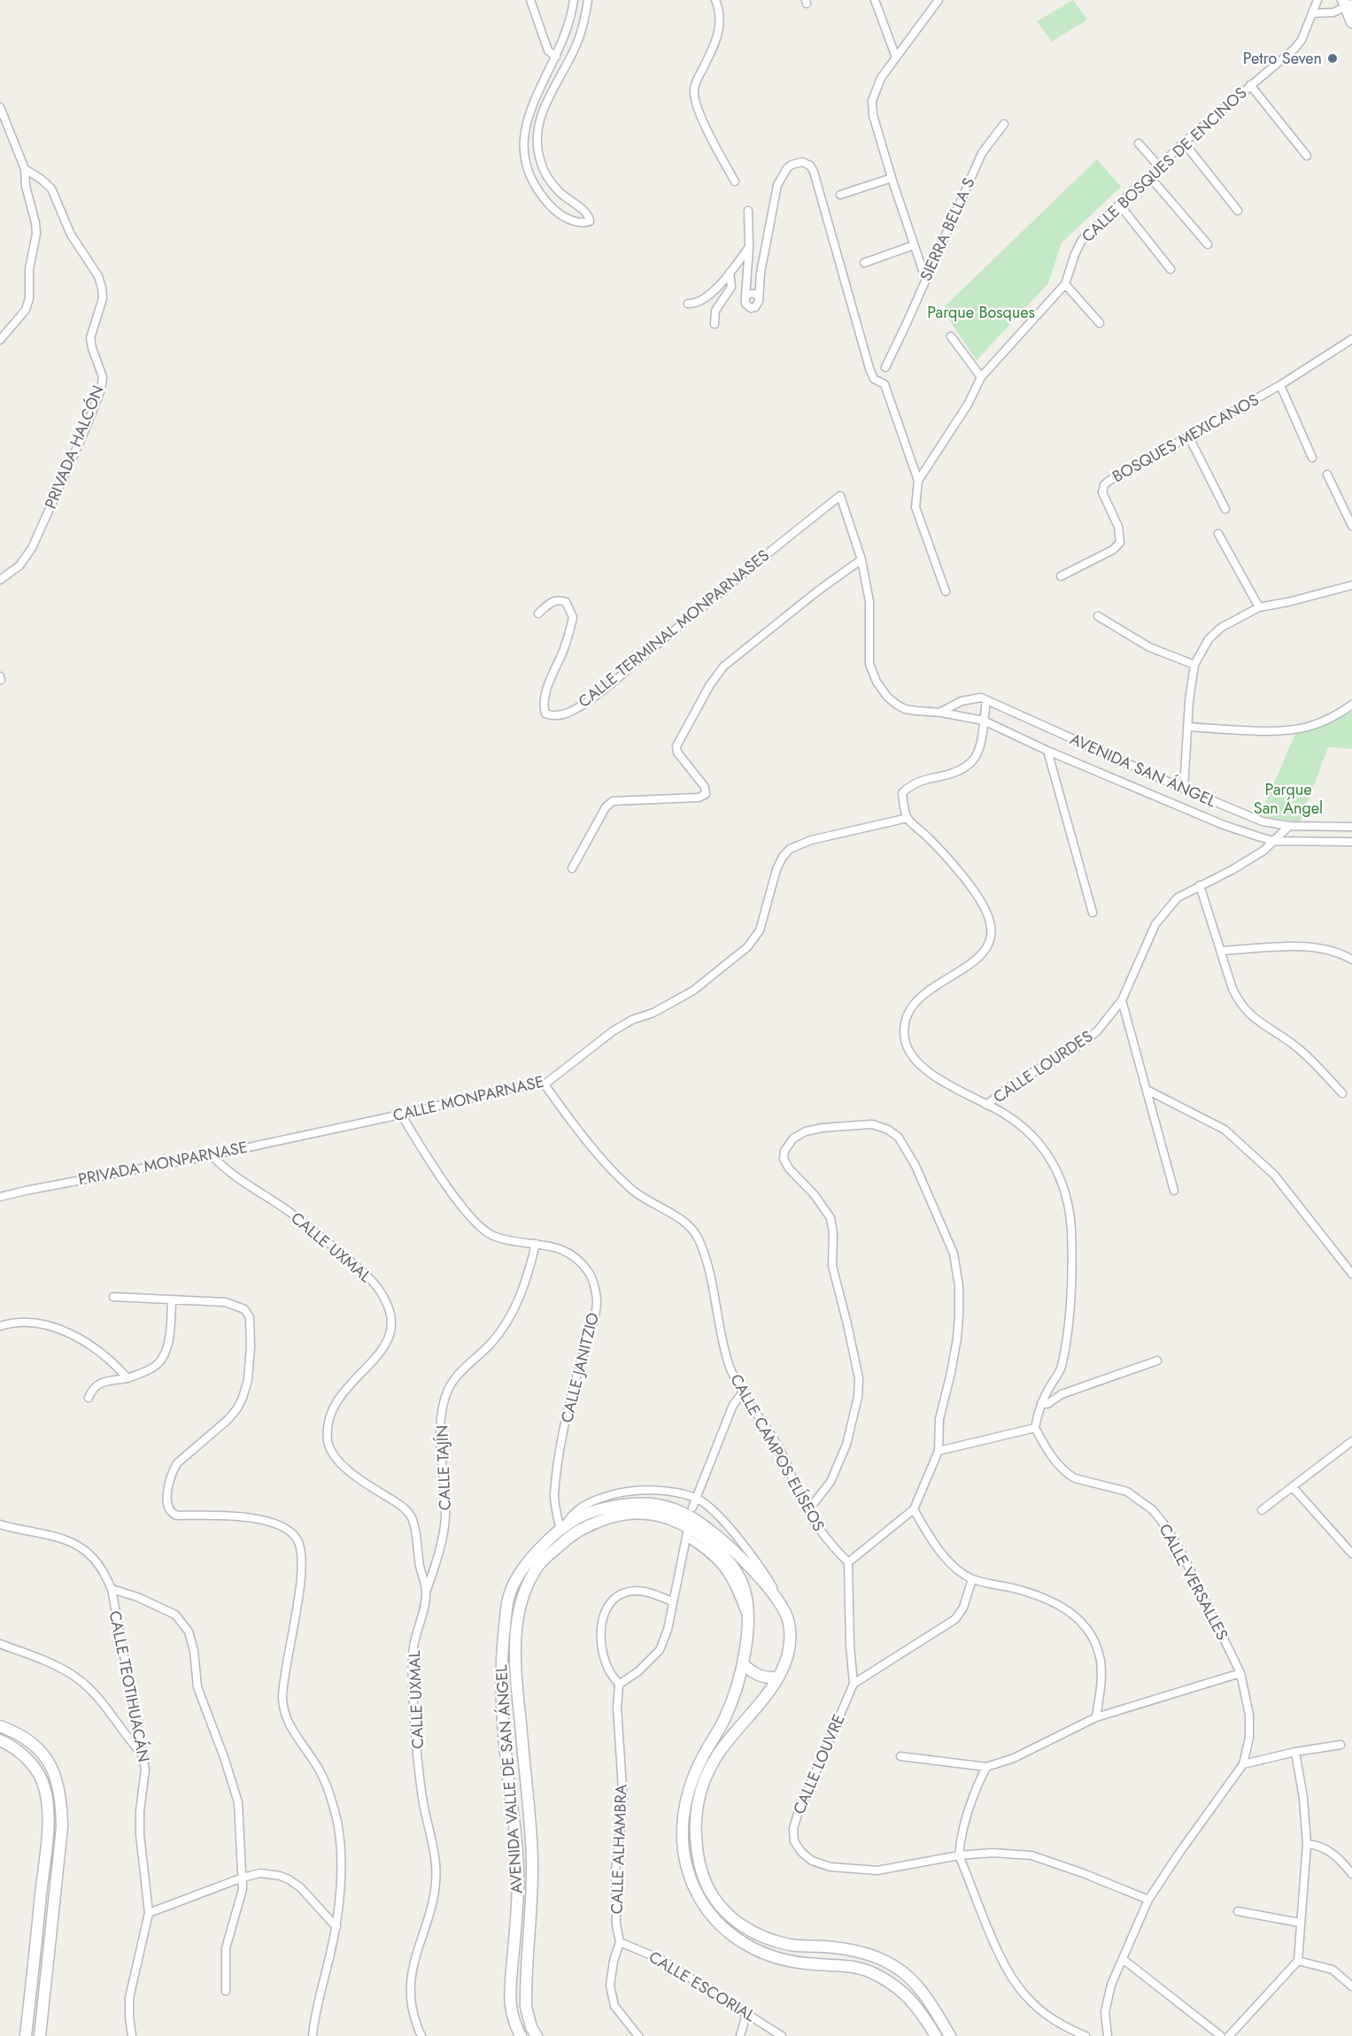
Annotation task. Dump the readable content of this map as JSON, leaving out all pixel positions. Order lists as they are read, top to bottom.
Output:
{
  "streets": {
    "street": [
      "CALLE BOSQUES DE ENCINOS",
      "SIERRA BELLA S",
      "BOSQUES MEXICANOS",
      "PRIVADA HALCÓN",
      "CALLE TERMINAL MONPARNASES",
      "AVENIDA SAN ÁNGEL",
      "CALLE LOURDES",
      "CALLE MONPARNASE",
      "PRIVADA MONPARNASE",
      "CALLE UXMAL",
      "CALLE JANITZIO",
      "CALLE CAMPOS ELÍSEOS",
      "CALLE TAJÍN",
      "CALLE VERSALLES",
      "CALLE TEOTIHUACÁN",
      "CALLE LOUVRE",
      "AVENIDA VALLE DE SAN ÁNGEL",
      "CALLE ALHAMBRA",
      "CALLE ESCORIAL"
    ]
  },
  "crossings": [
    ["CALLE TERMINAL MONPARNASES", "AVENIDA SAN ÁNGEL"],
    ["AVENIDA SAN ÁNGEL", "CALLE LOURDES"],
    ["CALLE MONPARNASE", "PRIVADA MONPARNASE"],
    ["CALLE MONPARNASE", "CALLE JANITZIO"],
    ["CALLE MONPARNASE", "CALLE CAMPOS ELÍSEOS"],
    ["PRIVADA MONPARNASE", "CALLE UXMAL"],
    ["CALLE UXMAL", "CALLE TAJÍN"],
    ["CALLE JANITZIO", "CALLE TAJÍN"],
    ["CALLE JANITZIO", "AVENIDA VALLE DE SAN ÁNGEL"],
    ["CALLE CAMPOS ELÍSEOS", "CALLE LOUVRE"],
    ["CALLE VERSALLES", "CALLE LOUVRE"],
    ["CALLE ALHAMBRA", "CALLE ESCORIAL"]
  ],
  "parks": ["Parque Bosques", "Parque San Ángel"],
  "places": ["Petro Seven"]
}
